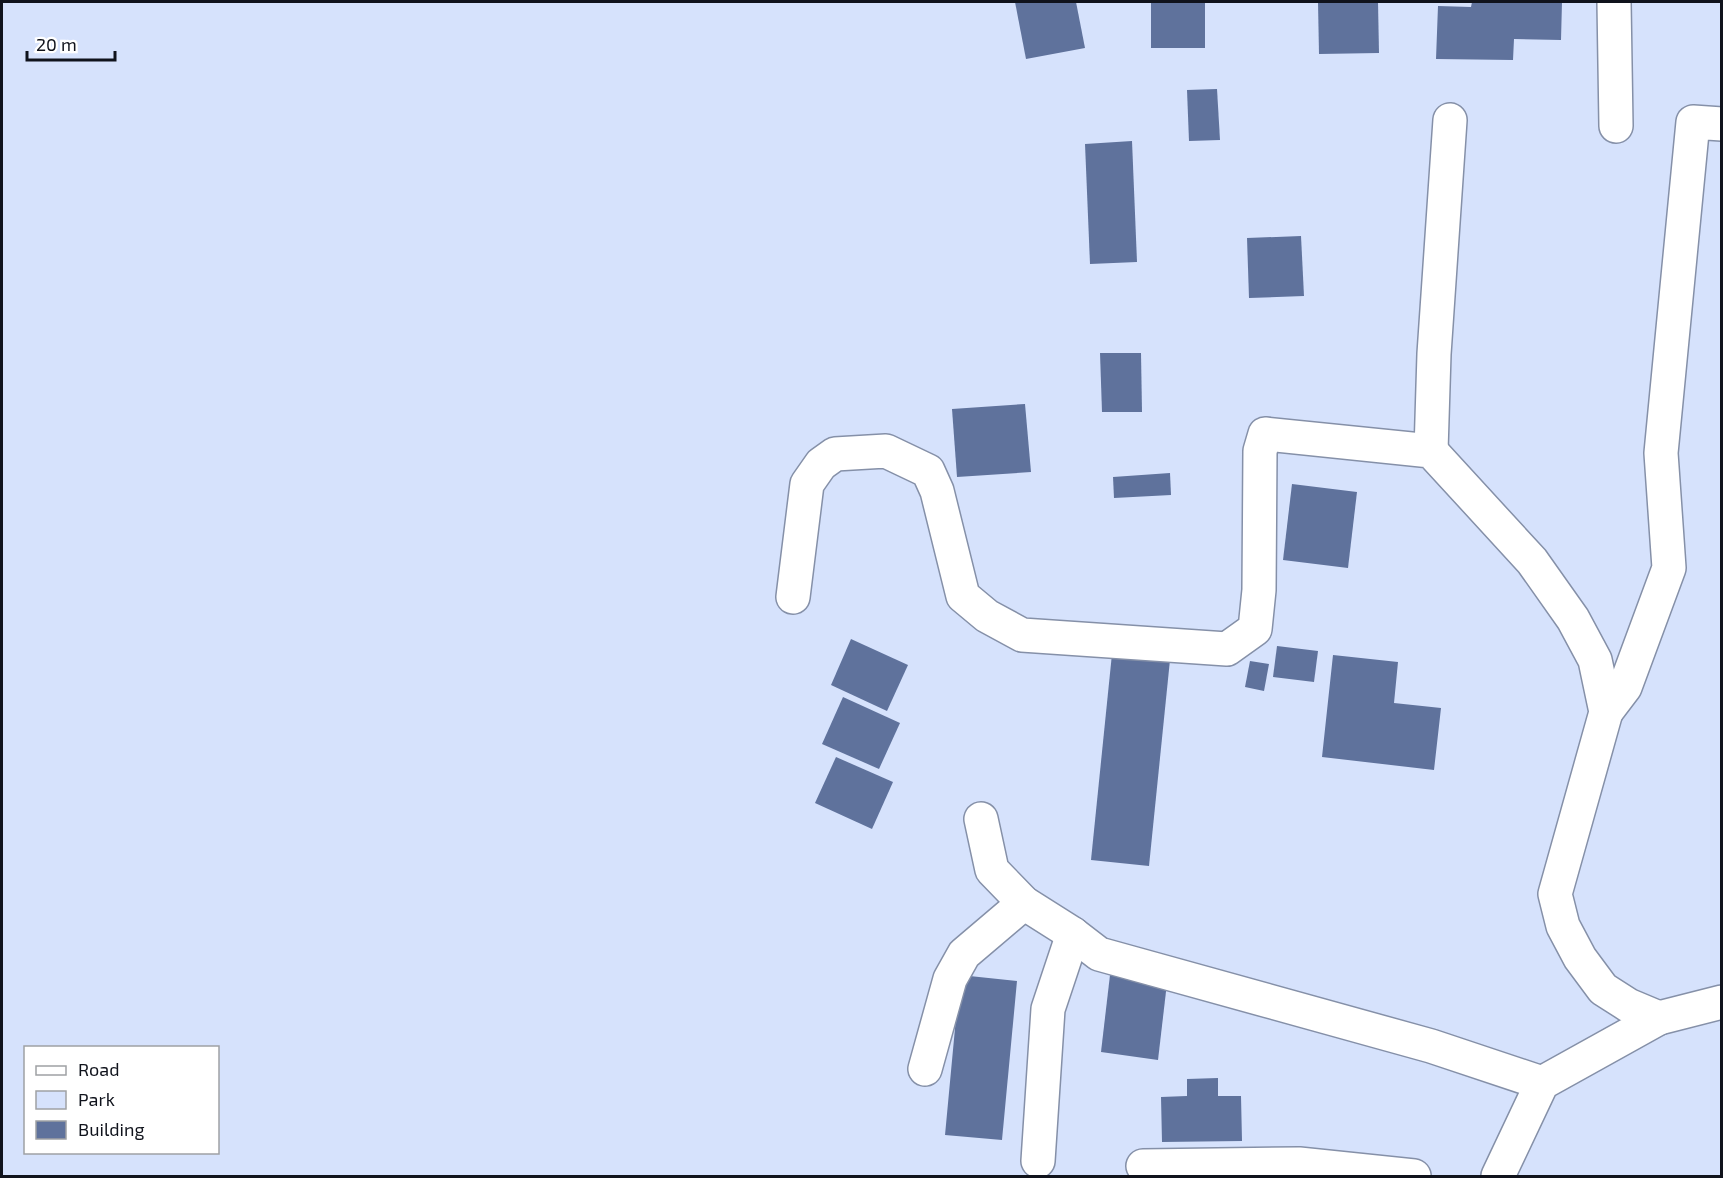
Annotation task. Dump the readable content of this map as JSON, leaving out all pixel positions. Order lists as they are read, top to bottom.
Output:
{
  "legend": ["Road", "Park", "Building"],
  "scale_bar": "20 m"
}
